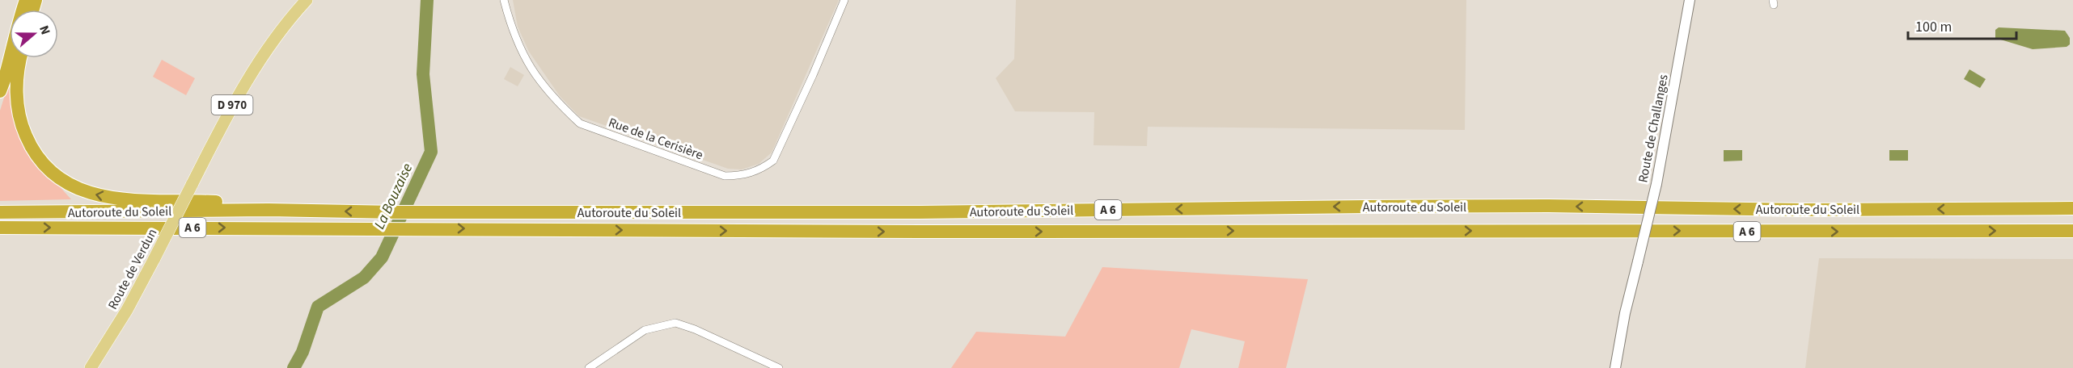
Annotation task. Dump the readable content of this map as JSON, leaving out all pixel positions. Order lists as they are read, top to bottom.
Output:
{
  "streets": {
    "highway": ["Autoroute du Soleil", "A 6"],
    "main road": ["D 970", "Route de Verdun"],
    "street": ["Route de Challanges", "Rue de la Cerisière"]
  },
  "water": ["La Bouzaise"],
  "scale_bar": "100 m",
  "north": "right"
}
